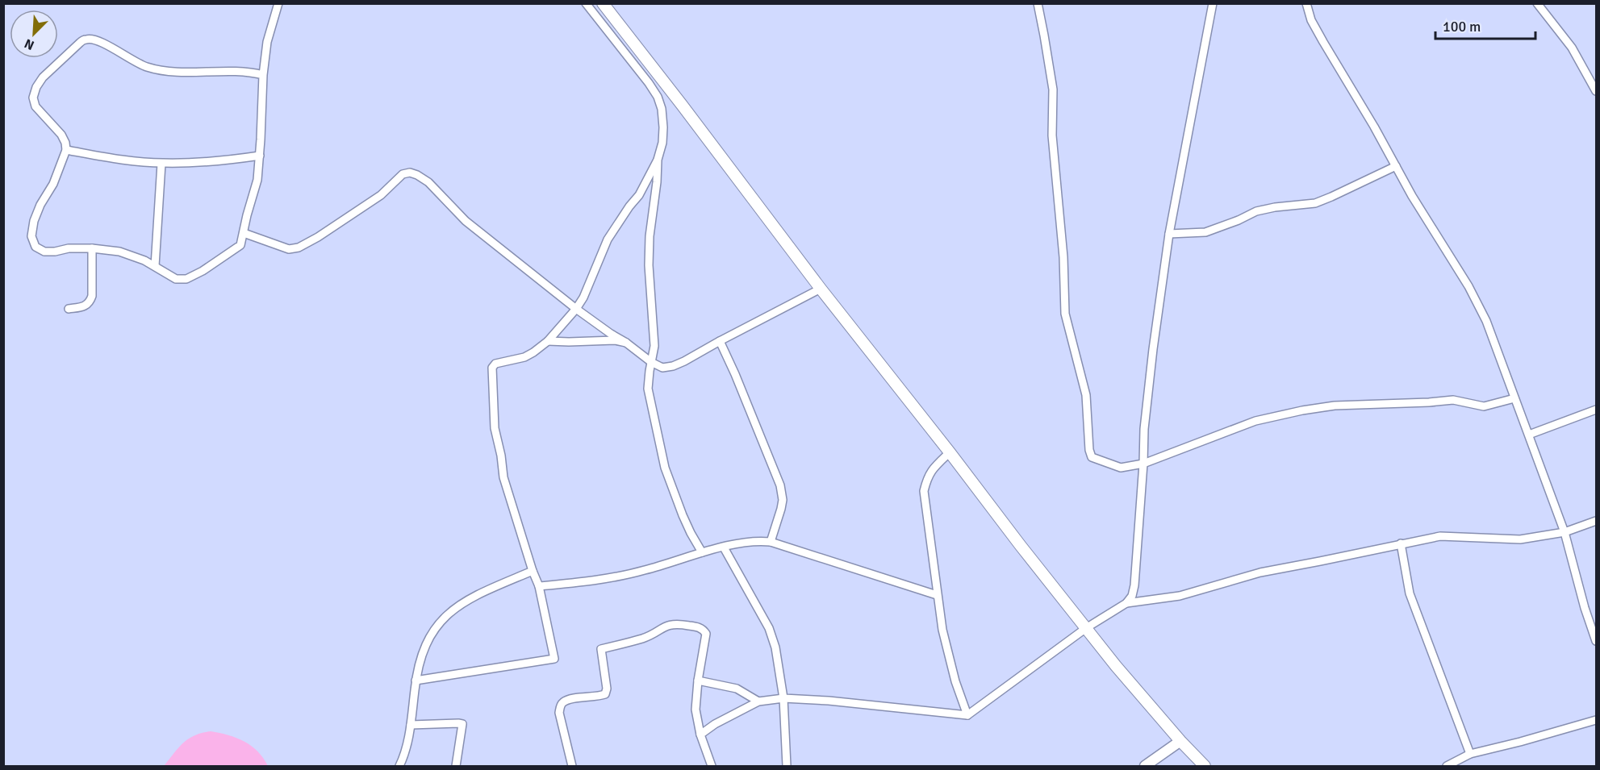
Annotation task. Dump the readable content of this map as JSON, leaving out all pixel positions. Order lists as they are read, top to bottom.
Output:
{
  "scale_bar": "100 m",
  "north": "bottom left"
}
